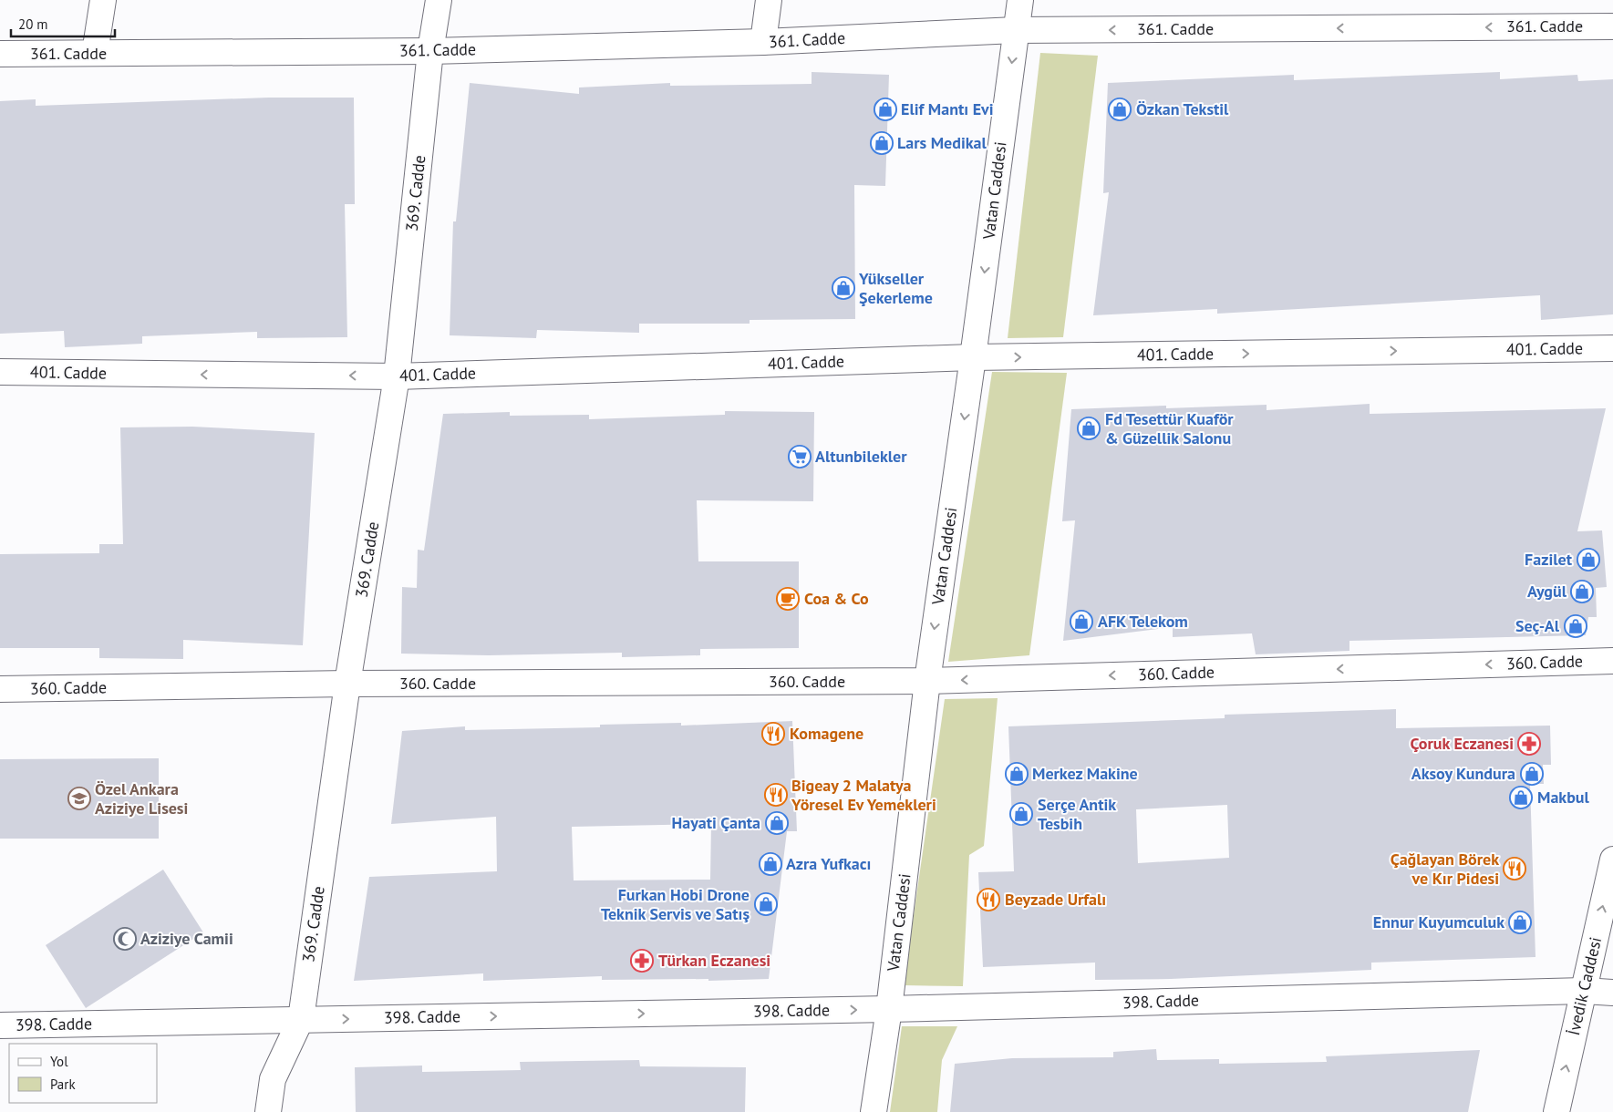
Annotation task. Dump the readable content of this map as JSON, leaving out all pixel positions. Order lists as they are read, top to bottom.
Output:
{
  "streets": {
    "street": [
      "361. Cadde",
      "Vatan Caddesi",
      "369. Cadde",
      "401. Cadde",
      "360. Cadde",
      "İvedik Caddesi",
      "398. Cadde"
    ]
  },
  "crossings": [
    ["361. Cadde", "Vatan Caddesi"],
    ["361. Cadde", "369. Cadde"],
    ["Vatan Caddesi", "401. Cadde"],
    ["Vatan Caddesi", "360. Cadde"],
    ["Vatan Caddesi", "398. Cadde"],
    ["369. Cadde", "401. Cadde"],
    ["369. Cadde", "360. Cadde"],
    ["369. Cadde", "398. Cadde"],
    ["İvedik Caddesi", "398. Cadde"]
  ],
  "one_way": [
    "361. Cadde",
    "Vatan Caddesi",
    "360. Cadde",
    "İvedik Caddesi",
    "398. Cadde"
  ],
  "places": {
    "shop": [
      "Elif Mantı Evi",
      "Özkan Tekstil",
      "Lars Medikal",
      "Yükseller Şekerleme",
      "Fd Tesettür Kuaför & Güzellik Salonu",
      "Fazilet",
      "Aygül",
      "AFK Telekom",
      "Seç-Al",
      "Merkez Makine",
      "Aksoy Kundura",
      "Makbul",
      "Serçe Antik Tesbih",
      "Hayati Çanta",
      "Azra Yufkacı",
      "Furkan Hobi Drone Teknik Servis ve Satış",
      "Ennur Kuyumculuk"
    ],
    "supermarket": ["Altunbilekler"],
    "cafe": ["Coa & Co"],
    "restaurant": [
      "Komagene",
      "Bigeay 2 Malatya Yöresel Ev Yemekleri",
      "Çağlayan Börek ve Kır Pidesi",
      "Beyzade Urfalı"
    ],
    "pharmacy": ["Çoruk Eczanesi", "Türkan Eczanesi"],
    "school or university": ["Özel Ankara Aziziye Lisesi"],
    "mosque": ["Aziziye Camii"]
  },
  "legend": ["Yol", "Park"],
  "scale_bar": "20 m"
}
